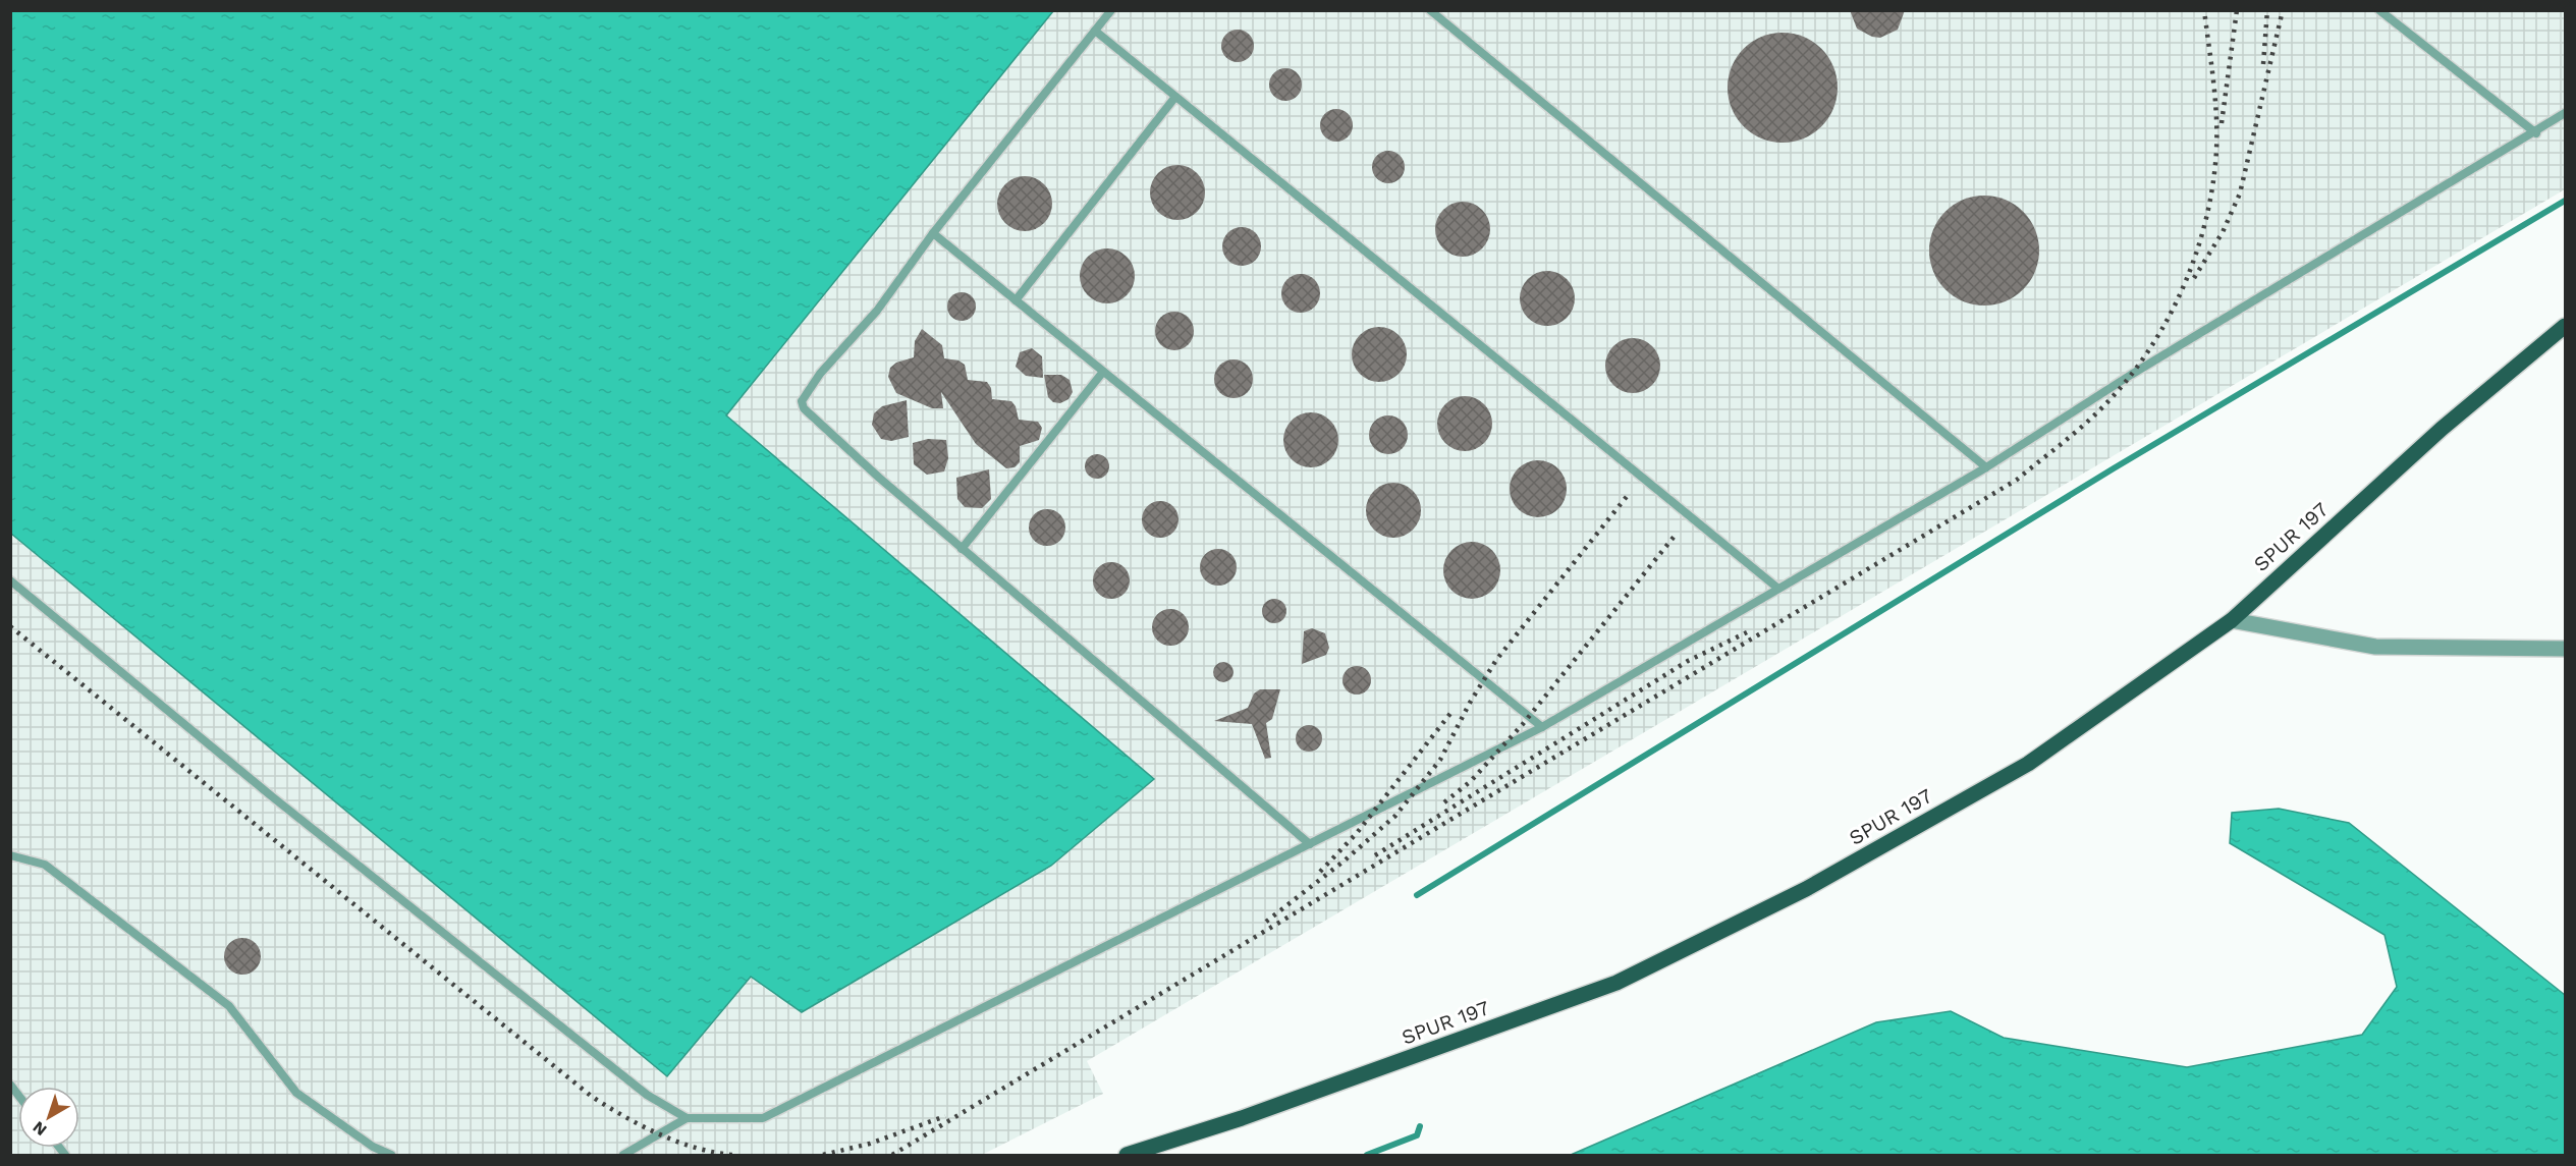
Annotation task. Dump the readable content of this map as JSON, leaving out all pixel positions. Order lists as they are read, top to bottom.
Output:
{
  "streets": {
    "main road": ["SPUR 197"]
  },
  "north": "bottom left"
}
